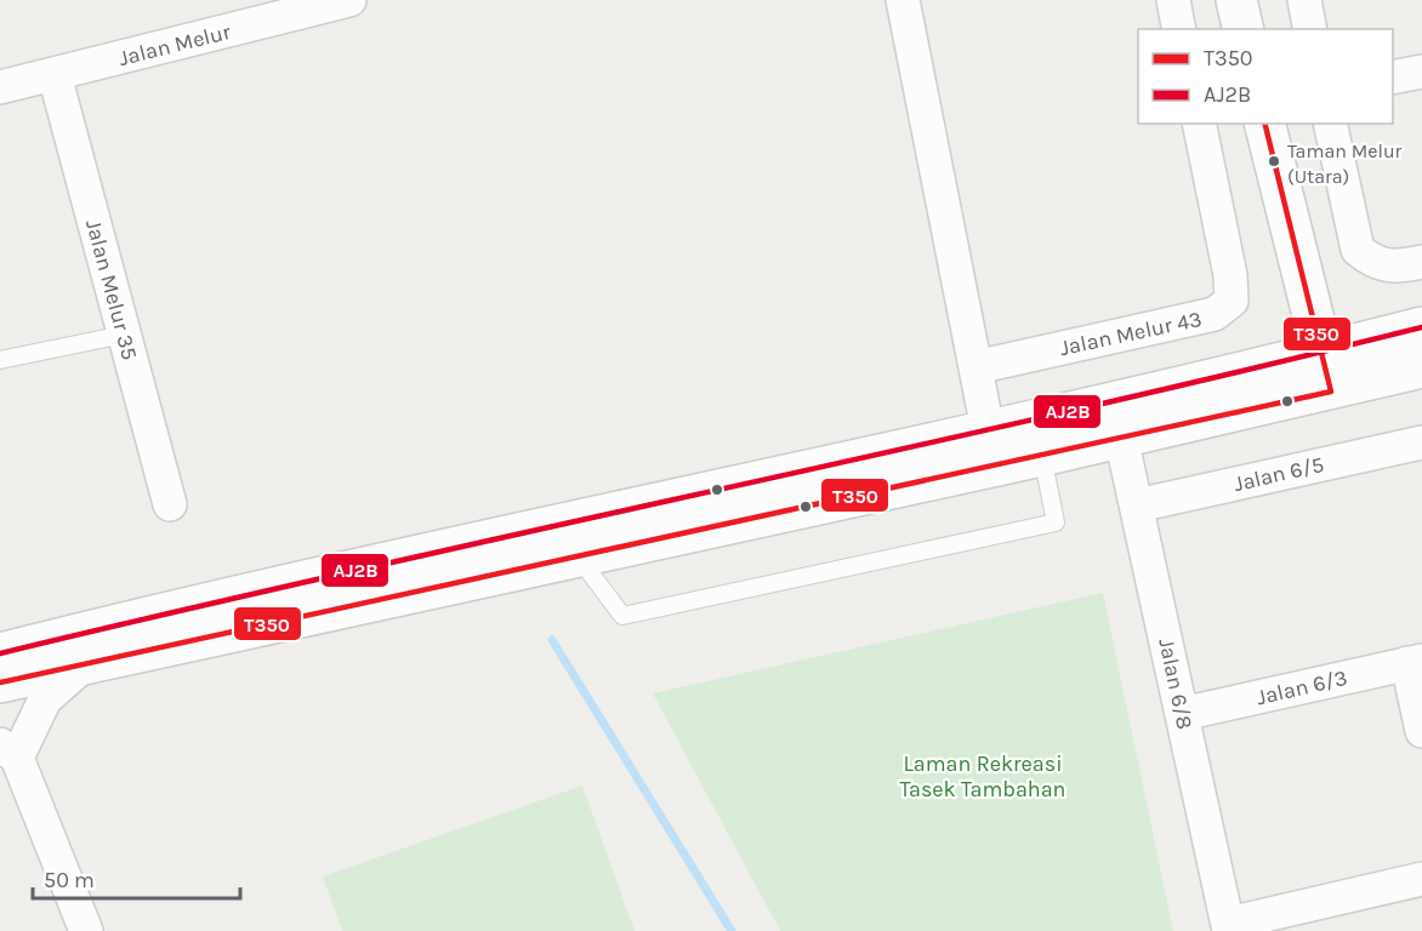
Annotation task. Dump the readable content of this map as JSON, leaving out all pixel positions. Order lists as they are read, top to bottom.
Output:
{
  "streets": {
    "street": [
      "Jalan Melur",
      "Jalan Melur 35",
      "Jalan Melur 43",
      "Jalan 6/5",
      "Jalan 6/8",
      "Jalan 6/3"
    ]
  },
  "crossings": [
    ["Jalan Melur", "Jalan Melur 35"],
    ["Jalan 6/5", "Jalan 6/8"],
    ["Jalan 6/8", "Jalan 6/3"]
  ],
  "parks": ["Laman Rekreasi Tasek Tambahan"],
  "places": ["Taman Melur (Utara)"],
  "lines": ["transit line T350", "transit line AJ2B"],
  "legend": ["T350", "AJ2B"],
  "scale_bar": "50 m"
}
